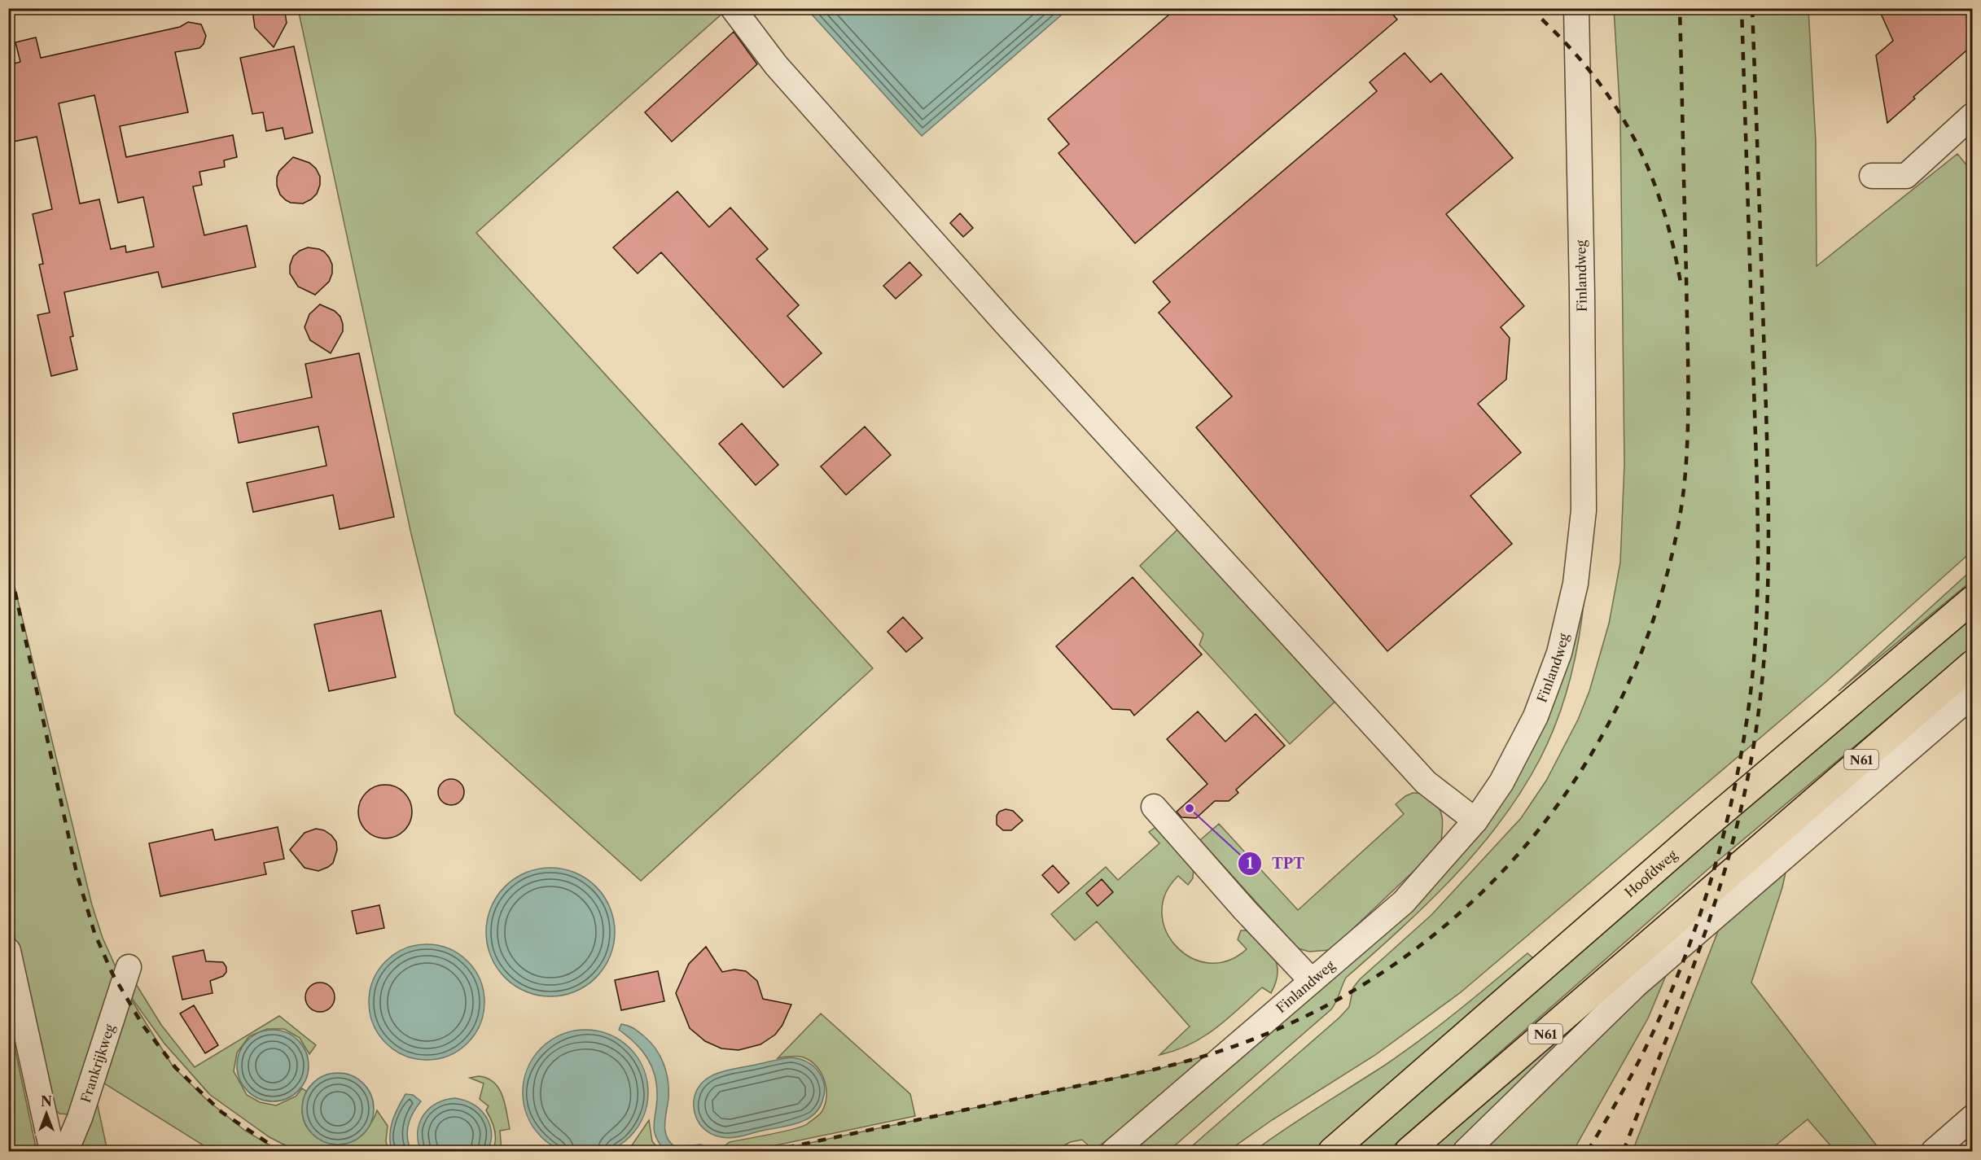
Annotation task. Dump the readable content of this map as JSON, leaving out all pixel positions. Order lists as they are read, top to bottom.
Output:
{
  "streets": {
    "main road": ["N61", "Hoofdweg"],
    "street": ["Finlandweg", "Frankrijkweg"]
  },
  "places": ["TPT"],
  "north": "top"
}
